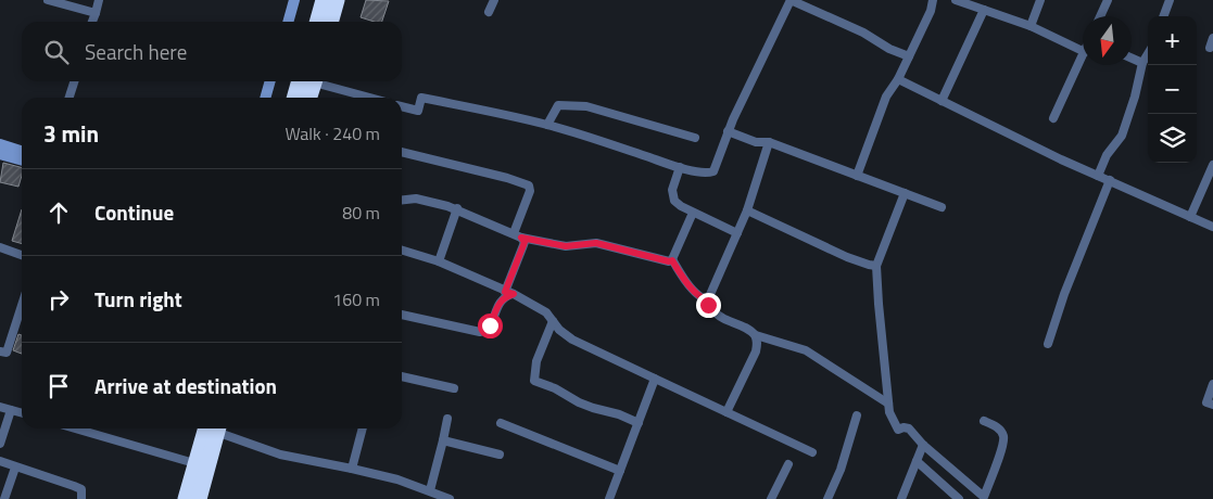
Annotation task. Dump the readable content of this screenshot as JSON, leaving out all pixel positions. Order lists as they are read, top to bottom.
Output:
{
  "north": "bottom",
  "page": {
    "map_buttons": ["+", "−"],
    "search": "Search here",
    "heading": ["3 min", "Walk · 240 m"],
    "list": [
      ["Continue", "80 m"],
      ["Turn right", "160 m"],
      "Arrive at destination"
    ]
  }
}
